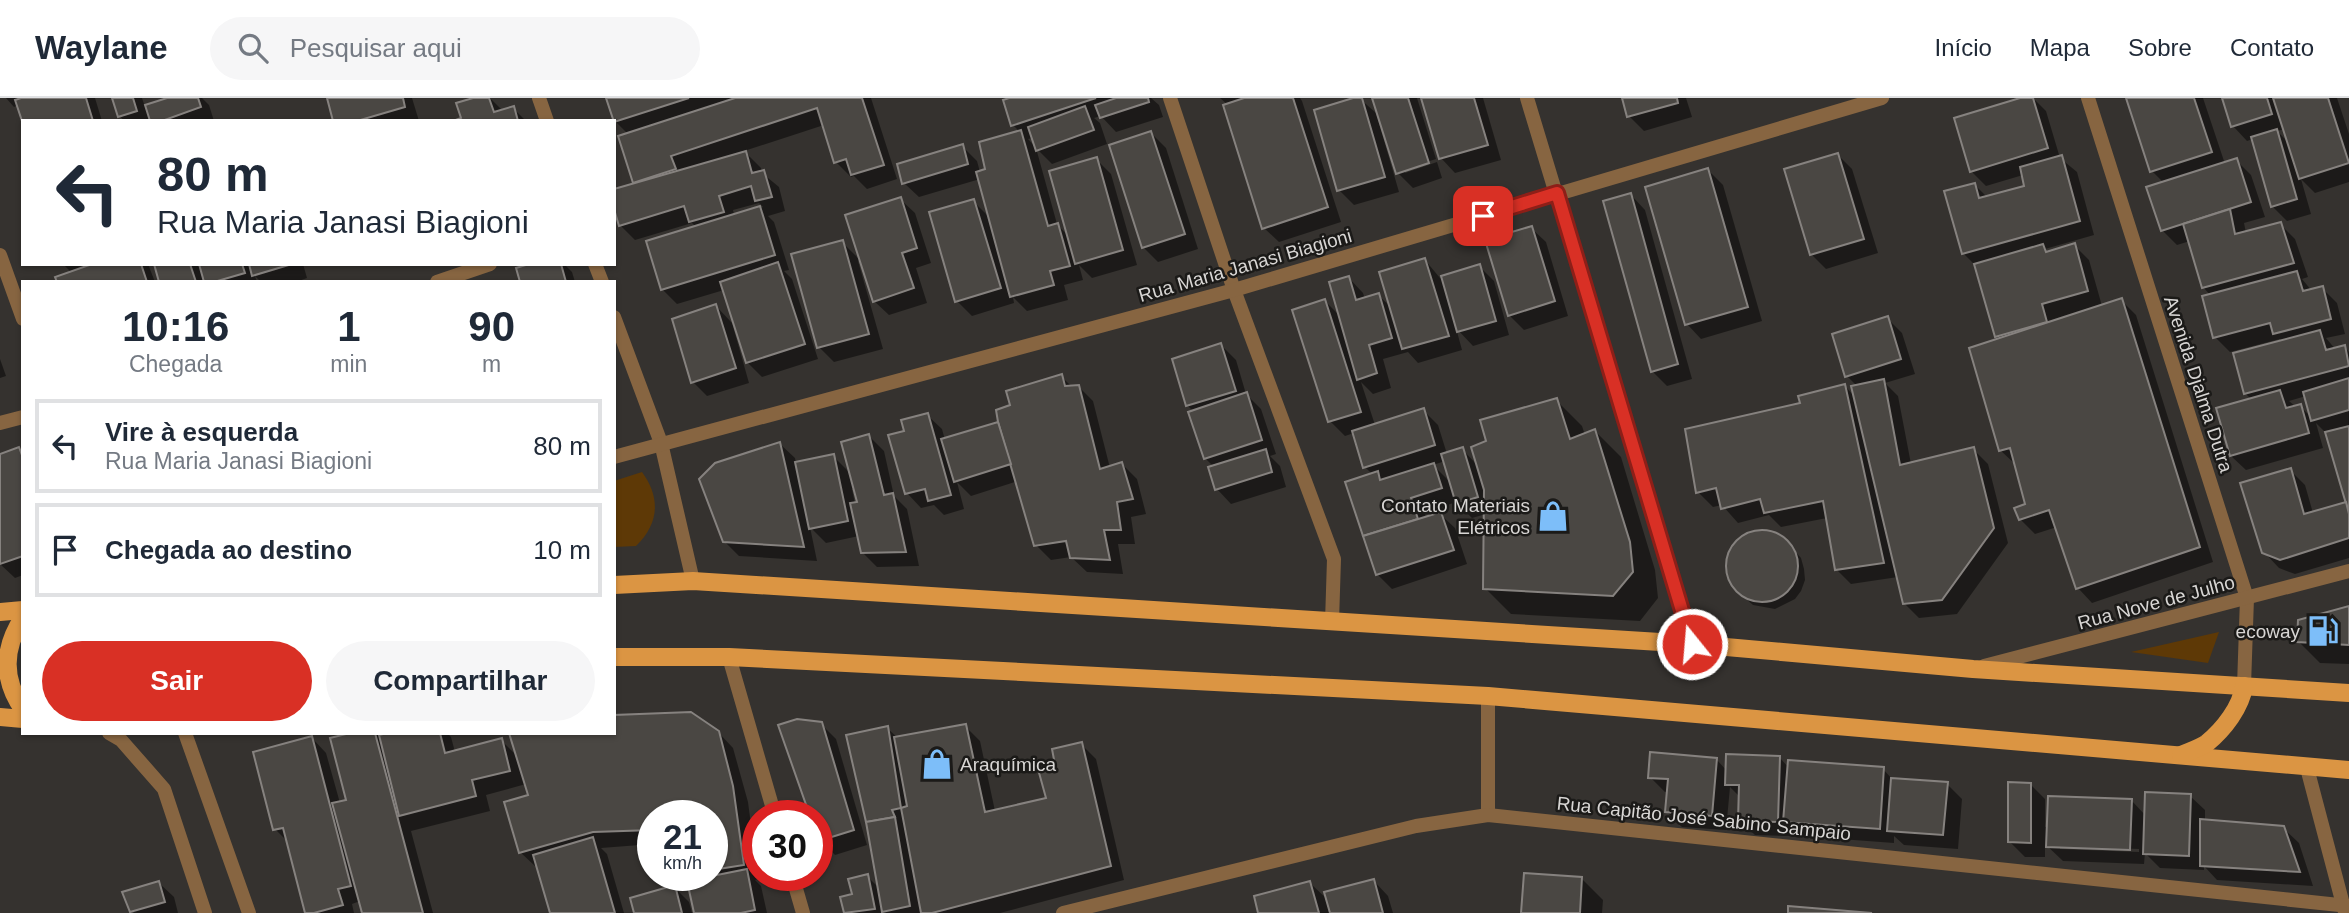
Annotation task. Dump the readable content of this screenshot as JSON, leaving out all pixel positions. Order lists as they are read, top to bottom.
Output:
{
  "streets": {
    "street": [
      "Rua Maria Janasi Biagioni",
      "Avenida Djalma Dutra",
      "Rua Nove de Julho",
      "Rua Capitão José Sabino Sampaio"
    ]
  },
  "crossings": [
    ["Avenida Djalma Dutra", "Rua Nove de Julho"]
  ],
  "places": {
    "shop": ["Contato Materiais Elétricos", "Araquímica"],
    "fuel station": ["ecoway"]
  },
  "page": {
    "header": "Waylane",
    "search": "Pesquisar aqui",
    "nav": [
      "Início",
      "Mapa",
      "Sobre",
      "Contato"
    ],
    "turn": ["80 m", "Rua Maria Janasi Biagioni"],
    "eta": [
      "10:16",
      "Chegada",
      "1",
      "min",
      "90",
      "m"
    ],
    "list": [
      {
        "name": "Vire à esquerda",
        "note": "Rua Maria Janasi Biagioni",
        "value": "80 m"
      },
      {
        "name": "Chegada ao destino",
        "value": "10 m"
      }
    ],
    "buttons": ["Sair", "Compartilhar"],
    "speed": "21 km/h",
    "limit": "30"
  }
}
